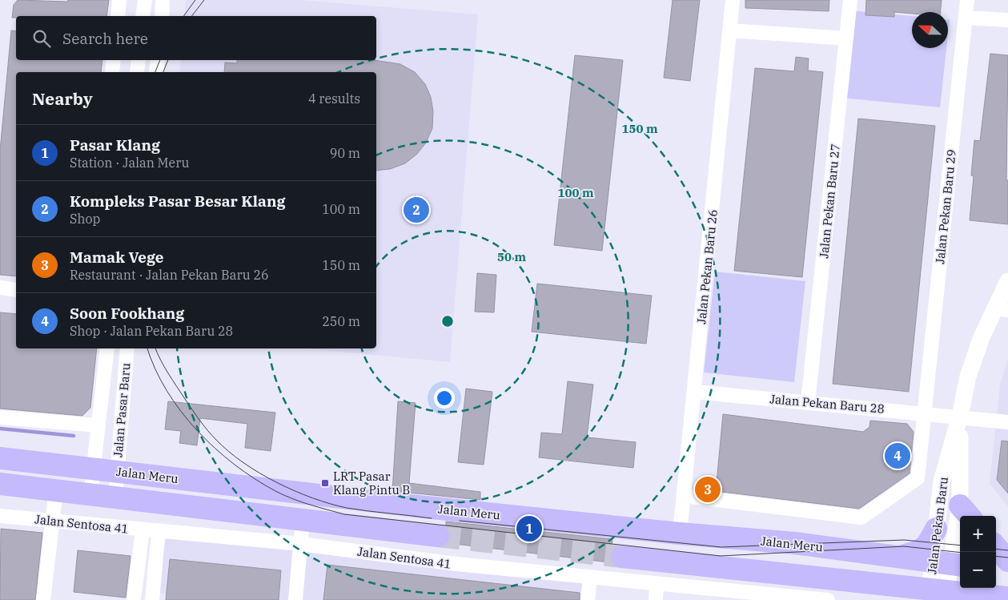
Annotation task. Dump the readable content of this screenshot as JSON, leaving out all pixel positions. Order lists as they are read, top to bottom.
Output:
{
  "streets": {
    "highway": ["Jalan Meru"],
    "street": [
      "Jalan Pekan Baru 27",
      "Jalan Pekan Baru 29",
      "Jalan Pekan Baru 26",
      "Jalan Pekan Baru 28",
      "Jalan Pasar Baru",
      "Jalan Sentosa 41",
      "Jalan Pekan Baru"
    ]
  },
  "crossings": [
    ["Jalan Pekan Baru 27", "Jalan Pekan Baru 28"],
    ["Jalan Pekan Baru 29", "Jalan Pekan Baru 26"],
    ["Jalan Pekan Baru 29", "Jalan Pekan Baru 28"],
    ["Jalan Pekan Baru 26", "Jalan Pekan Baru 28"],
    ["Jalan Pekan Baru 26", "Jalan Meru"],
    ["Jalan Pekan Baru 28", "Jalan Pekan Baru"],
    ["Jalan Pasar Baru", "Jalan Meru"],
    ["Jalan Meru", "Jalan Pekan Baru"]
  ],
  "places": {
    "transit": ["LRT Pasar Klang Pintu B"]
  },
  "north": "left",
  "page": {
    "search": "Search here",
    "heading": ["Nearby", "4 results"],
    "list": [
      {
        "mark": "1",
        "name": "Pasar Klang",
        "note": "Station · Jalan Meru",
        "value": "90 m"
      },
      {
        "mark": "2",
        "name": "Kompleks Pasar Besar Klang",
        "note": "Shop",
        "value": "100 m"
      },
      {
        "mark": "3",
        "name": "Mamak Vege",
        "note": "Restaurant · Jalan Pekan Baru 26",
        "value": "150 m"
      },
      {
        "mark": "4",
        "name": "Soon Fookhang",
        "note": "Shop · Jalan Pekan Baru 28",
        "value": "250 m"
      }
    ],
    "pins": [
      "2",
      "4",
      "3",
      "1"
    ],
    "map_buttons": ["+", "−"]
  },
  "rings": ["150 m", "100 m", "50 m"]
}
